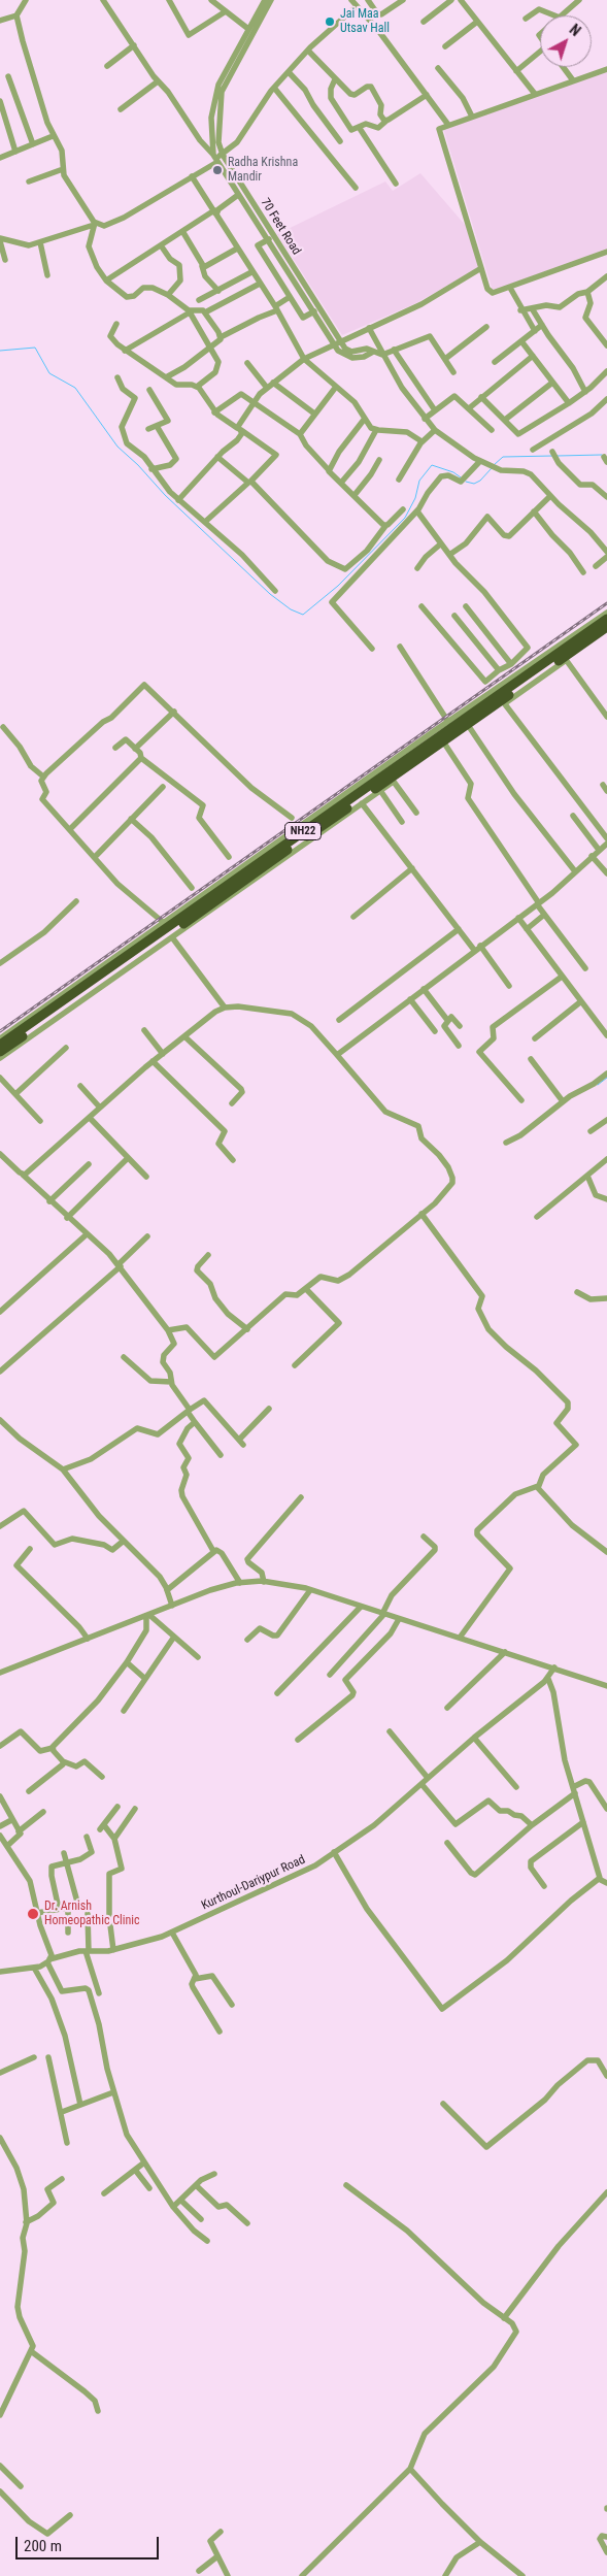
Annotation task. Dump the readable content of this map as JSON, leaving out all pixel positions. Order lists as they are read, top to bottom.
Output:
{
  "streets": {
    "highway": ["NH22"],
    "street": ["70 Feet Road", "Kurthoul-Dariypur Road"]
  },
  "places": ["Jai Maa Utsav Hall", "Radha Krishna Mandir", "Dr. Arnish Homeopathic Clinic"],
  "scale_bar": "200 m",
  "north": "top right"
}
